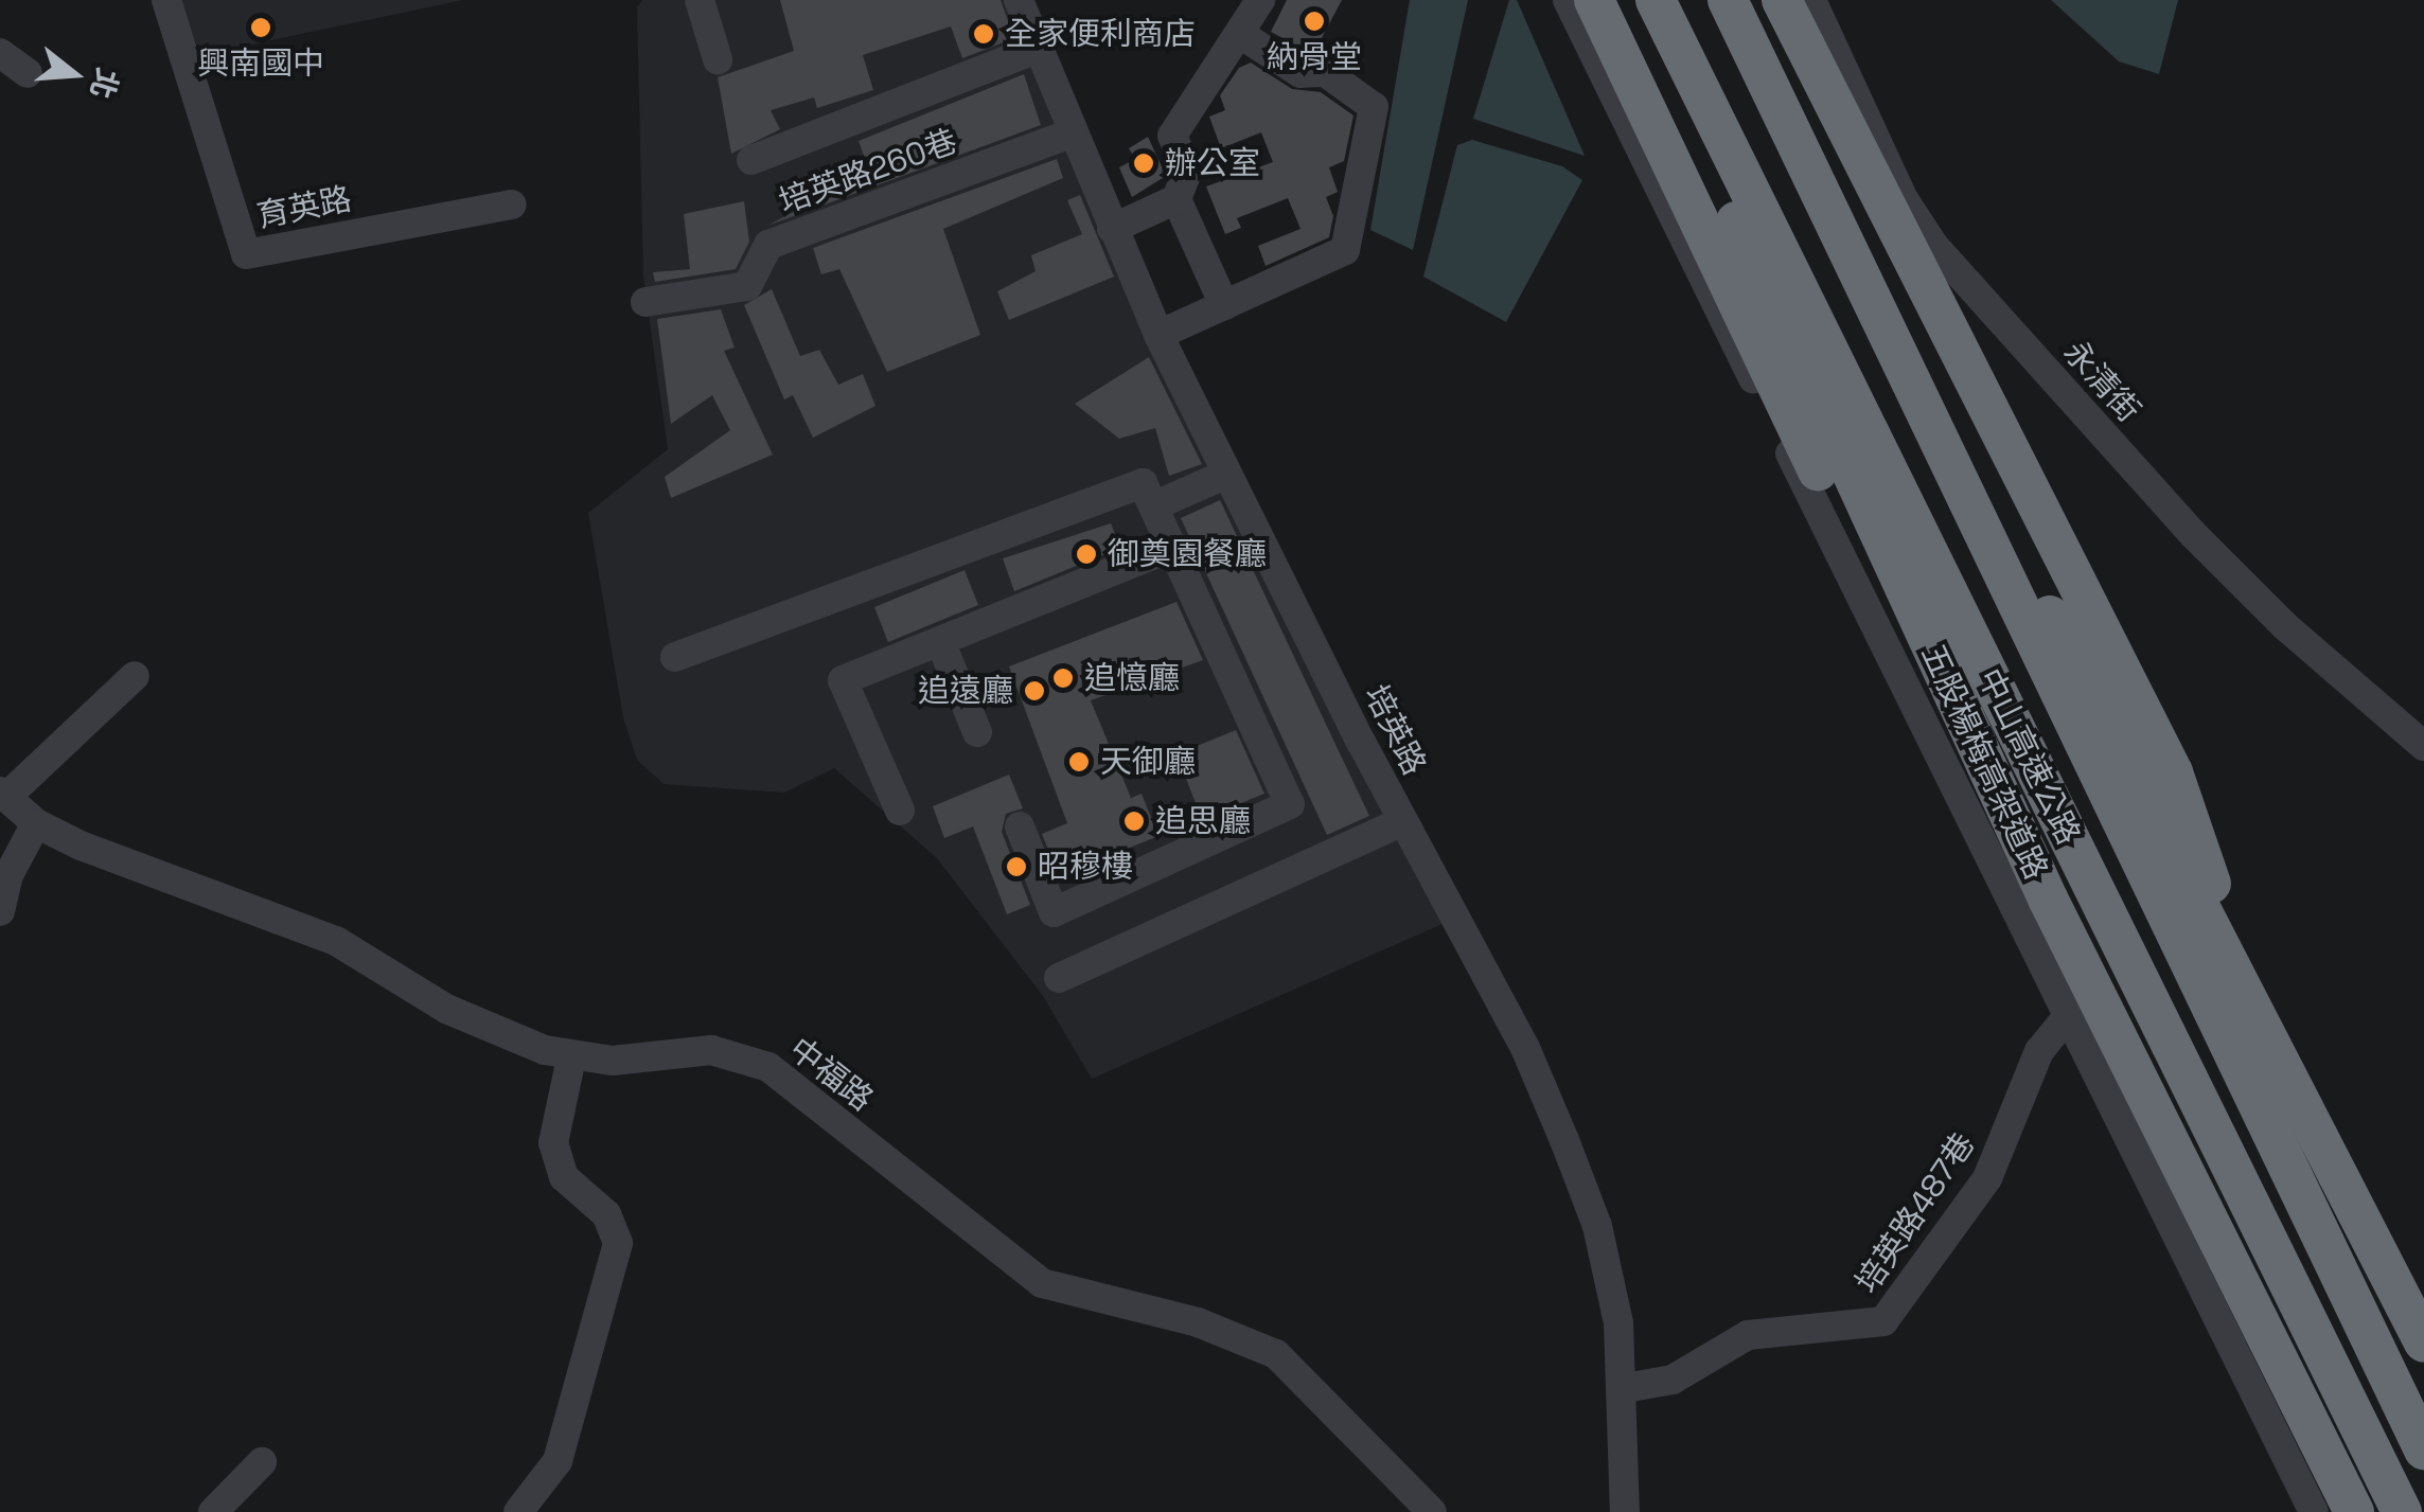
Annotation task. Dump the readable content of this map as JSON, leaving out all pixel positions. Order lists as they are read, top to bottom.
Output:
{
  "streets": {
    "highway": ["中山高速公路", "五股楊梅高架道路"],
    "street": [
      "培英路260巷",
      "育英路",
      "永清街",
      "培英路",
      "中福路",
      "培英路487巷"
    ]
  },
  "crossings": [
    ["培英路260巷", "培英路"],
    ["培英路", "培英路487巷"]
  ],
  "places": [
    "納骨堂",
    "興南國中",
    "全家便利商店",
    "辦公室",
    "御奠園餐廳",
    "追憶廳",
    "追遠廳",
    "天御廳",
    "追思廳",
    "昭穆樓"
  ],
  "north": "right"
}
